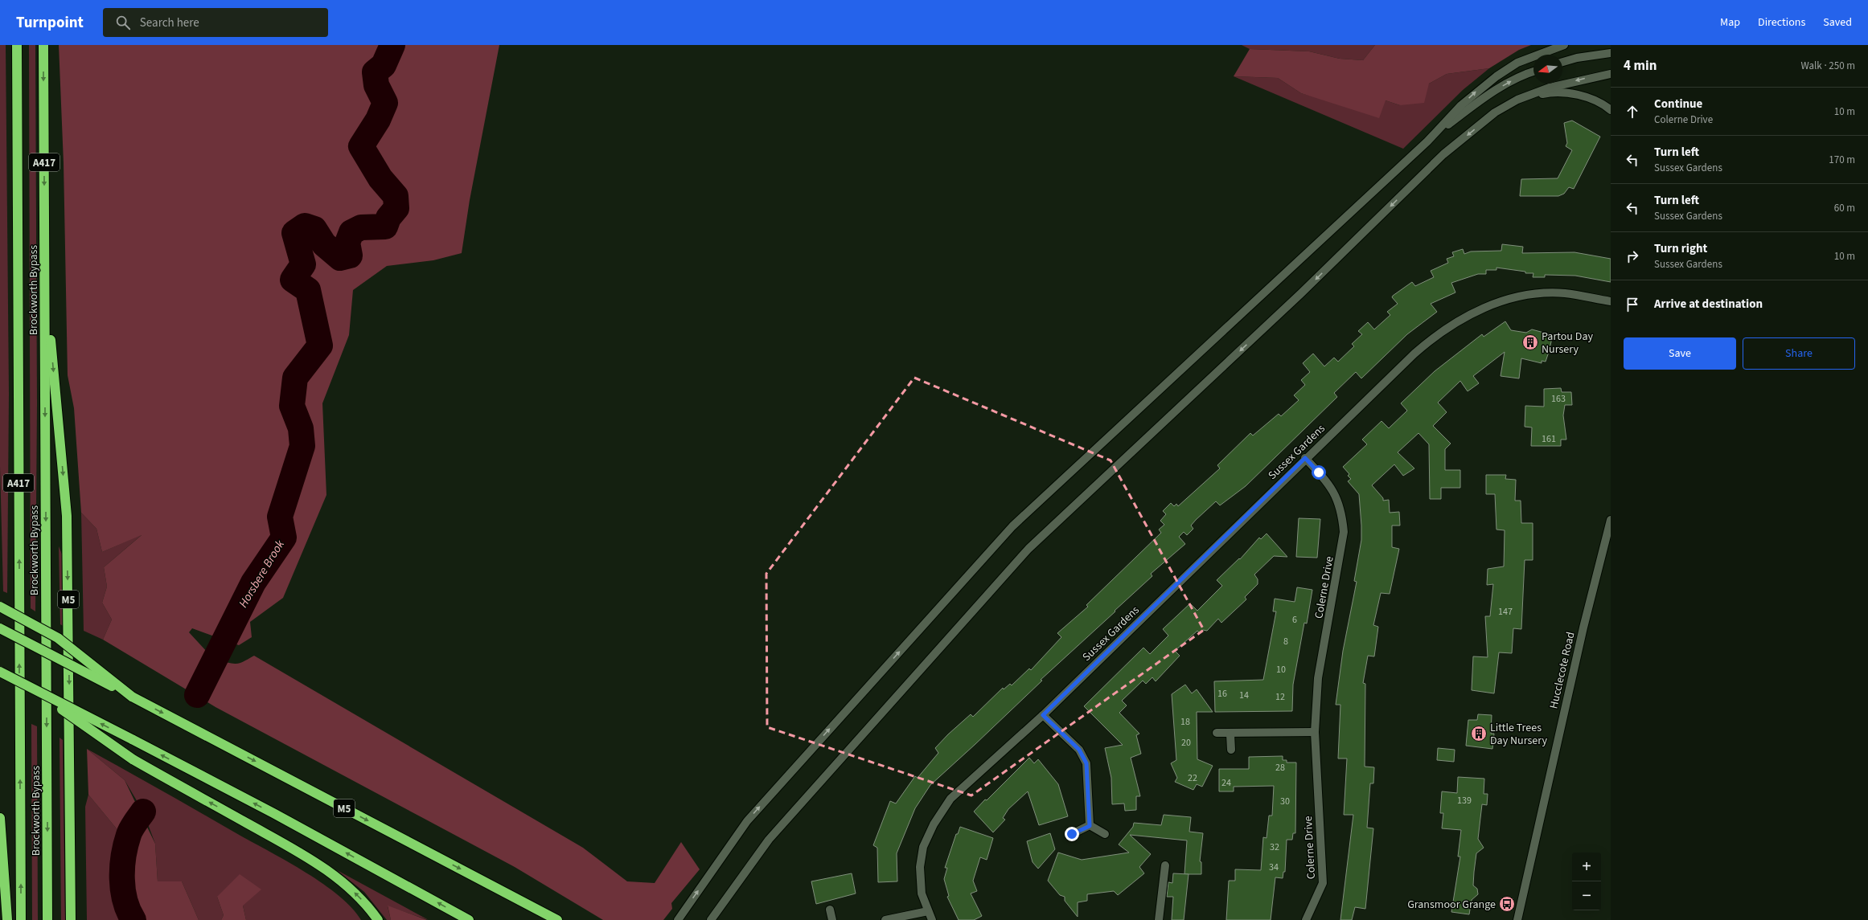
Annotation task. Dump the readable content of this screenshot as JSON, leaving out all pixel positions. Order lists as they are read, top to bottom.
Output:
{
  "streets": {
    "highway": ["A417", "Brockworth Bypass", "M5"],
    "street": ["Sussex Gardens", "Colerne Drive", "Hucclecote Road"]
  },
  "crossings": [
    ["Brockworth Bypass", "M5"],
    ["Sussex Gardens", "Colerne Drive"]
  ],
  "water": ["Horsbere Brook"],
  "places": {
    "building": ["Partou Day Nursery", "Little Trees Day Nursery"],
    "bus stop": ["Gransmoor Grange"]
  },
  "house_numbers": [
    "163",
    "161",
    "147",
    "6",
    "8",
    "10",
    "16",
    "14",
    "12",
    "18",
    "20",
    "28",
    "22",
    "24",
    "139",
    "30",
    "32",
    "34"
  ],
  "north": "left",
  "page": {
    "header": "Turnpoint",
    "search": "Search here",
    "nav": ["Map", "Directions", "Saved"],
    "heading": ["4 min", "Walk · 250 m"],
    "list": [
      ["Continue", "Colerne Drive", "10 m"],
      ["Turn left", "Sussex Gardens", "170 m"],
      ["Turn left", "Sussex Gardens", "60 m"],
      ["Turn right", "Sussex Gardens", "10 m"],
      "Arrive at destination"
    ],
    "buttons": ["Save", "Share"],
    "map_buttons": ["+", "−"]
  }
}
